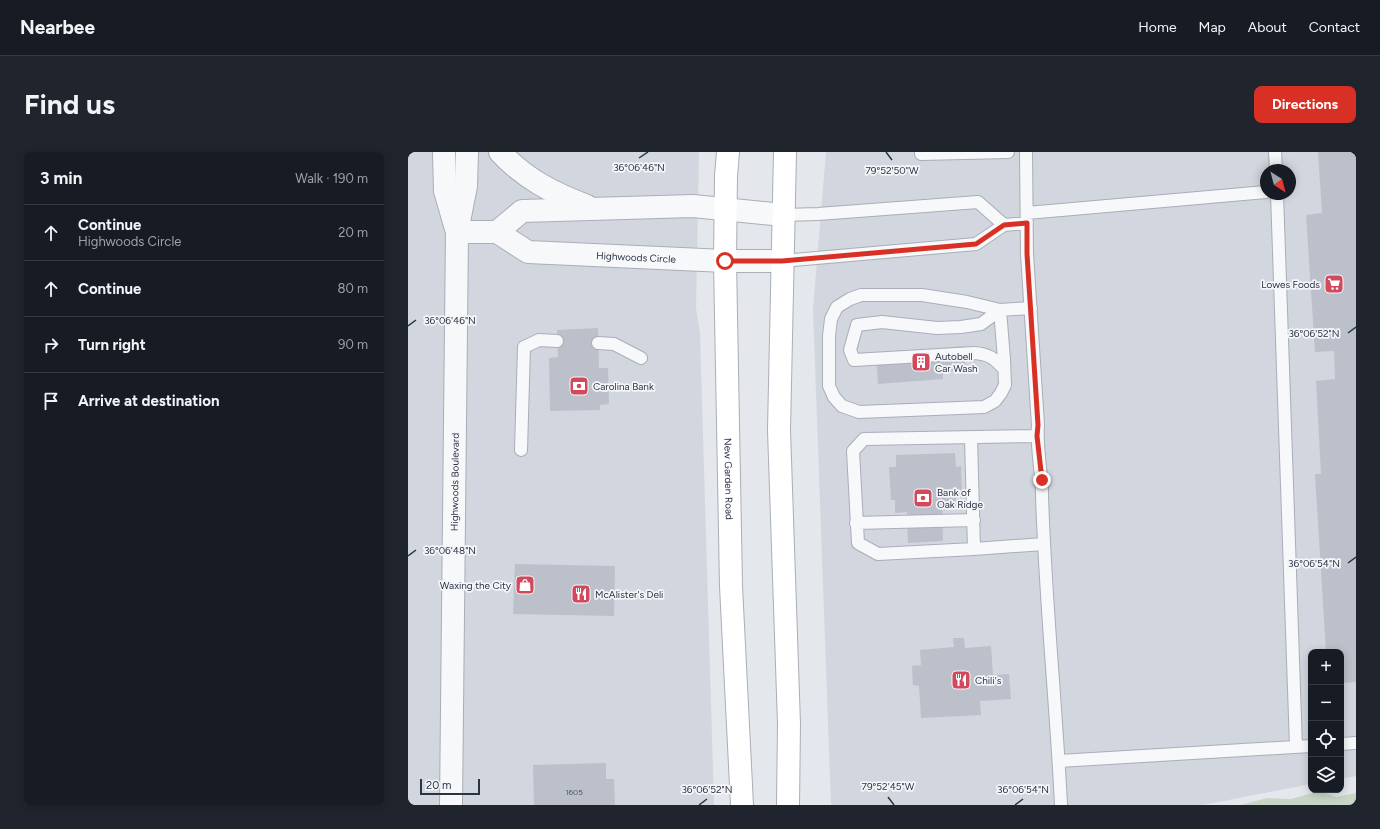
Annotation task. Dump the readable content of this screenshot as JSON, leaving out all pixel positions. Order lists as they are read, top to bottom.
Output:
{
  "streets": {
    "main road": ["New Garden Road"],
    "street": ["Highwoods Circle", "Highwoods Boulevard"]
  },
  "crossings": [
    ["Highwoods Circle", "New Garden Road"]
  ],
  "places": {
    "supermarket": ["Lowes Foods"],
    "building": ["Autobell Car Wash"],
    "bank": ["Carolina Bank", "Bank of Oak Ridge"],
    "shop": ["Waxing the City"],
    "restaurant": ["McAlister's Deli", "Chili's"]
  },
  "house_numbers": ["1605"],
  "scale_bar": "20 m",
  "north": "bottom right",
  "page": {
    "header": "Nearbee",
    "nav": [
      "Home",
      "Map",
      "About",
      "Contact"
    ],
    "buttons": "Directions",
    "title": "Find us",
    "heading": ["3 min", "Walk · 190 m"],
    "list": [
      ["Continue", "Highwoods Circle", "20 m"],
      ["Continue", "80 m"],
      ["Turn right", "90 m"],
      "Arrive at destination"
    ],
    "map_buttons": ["+", "−"],
    "scale": "20 m"
  },
  "coordinates": [
    "36°06'46\"N",
    "79°52'50\"W",
    "36°06'52\"N",
    "36°06'48\"N",
    "36°06'54\"N",
    "79°52'45\"W"
  ]
}
